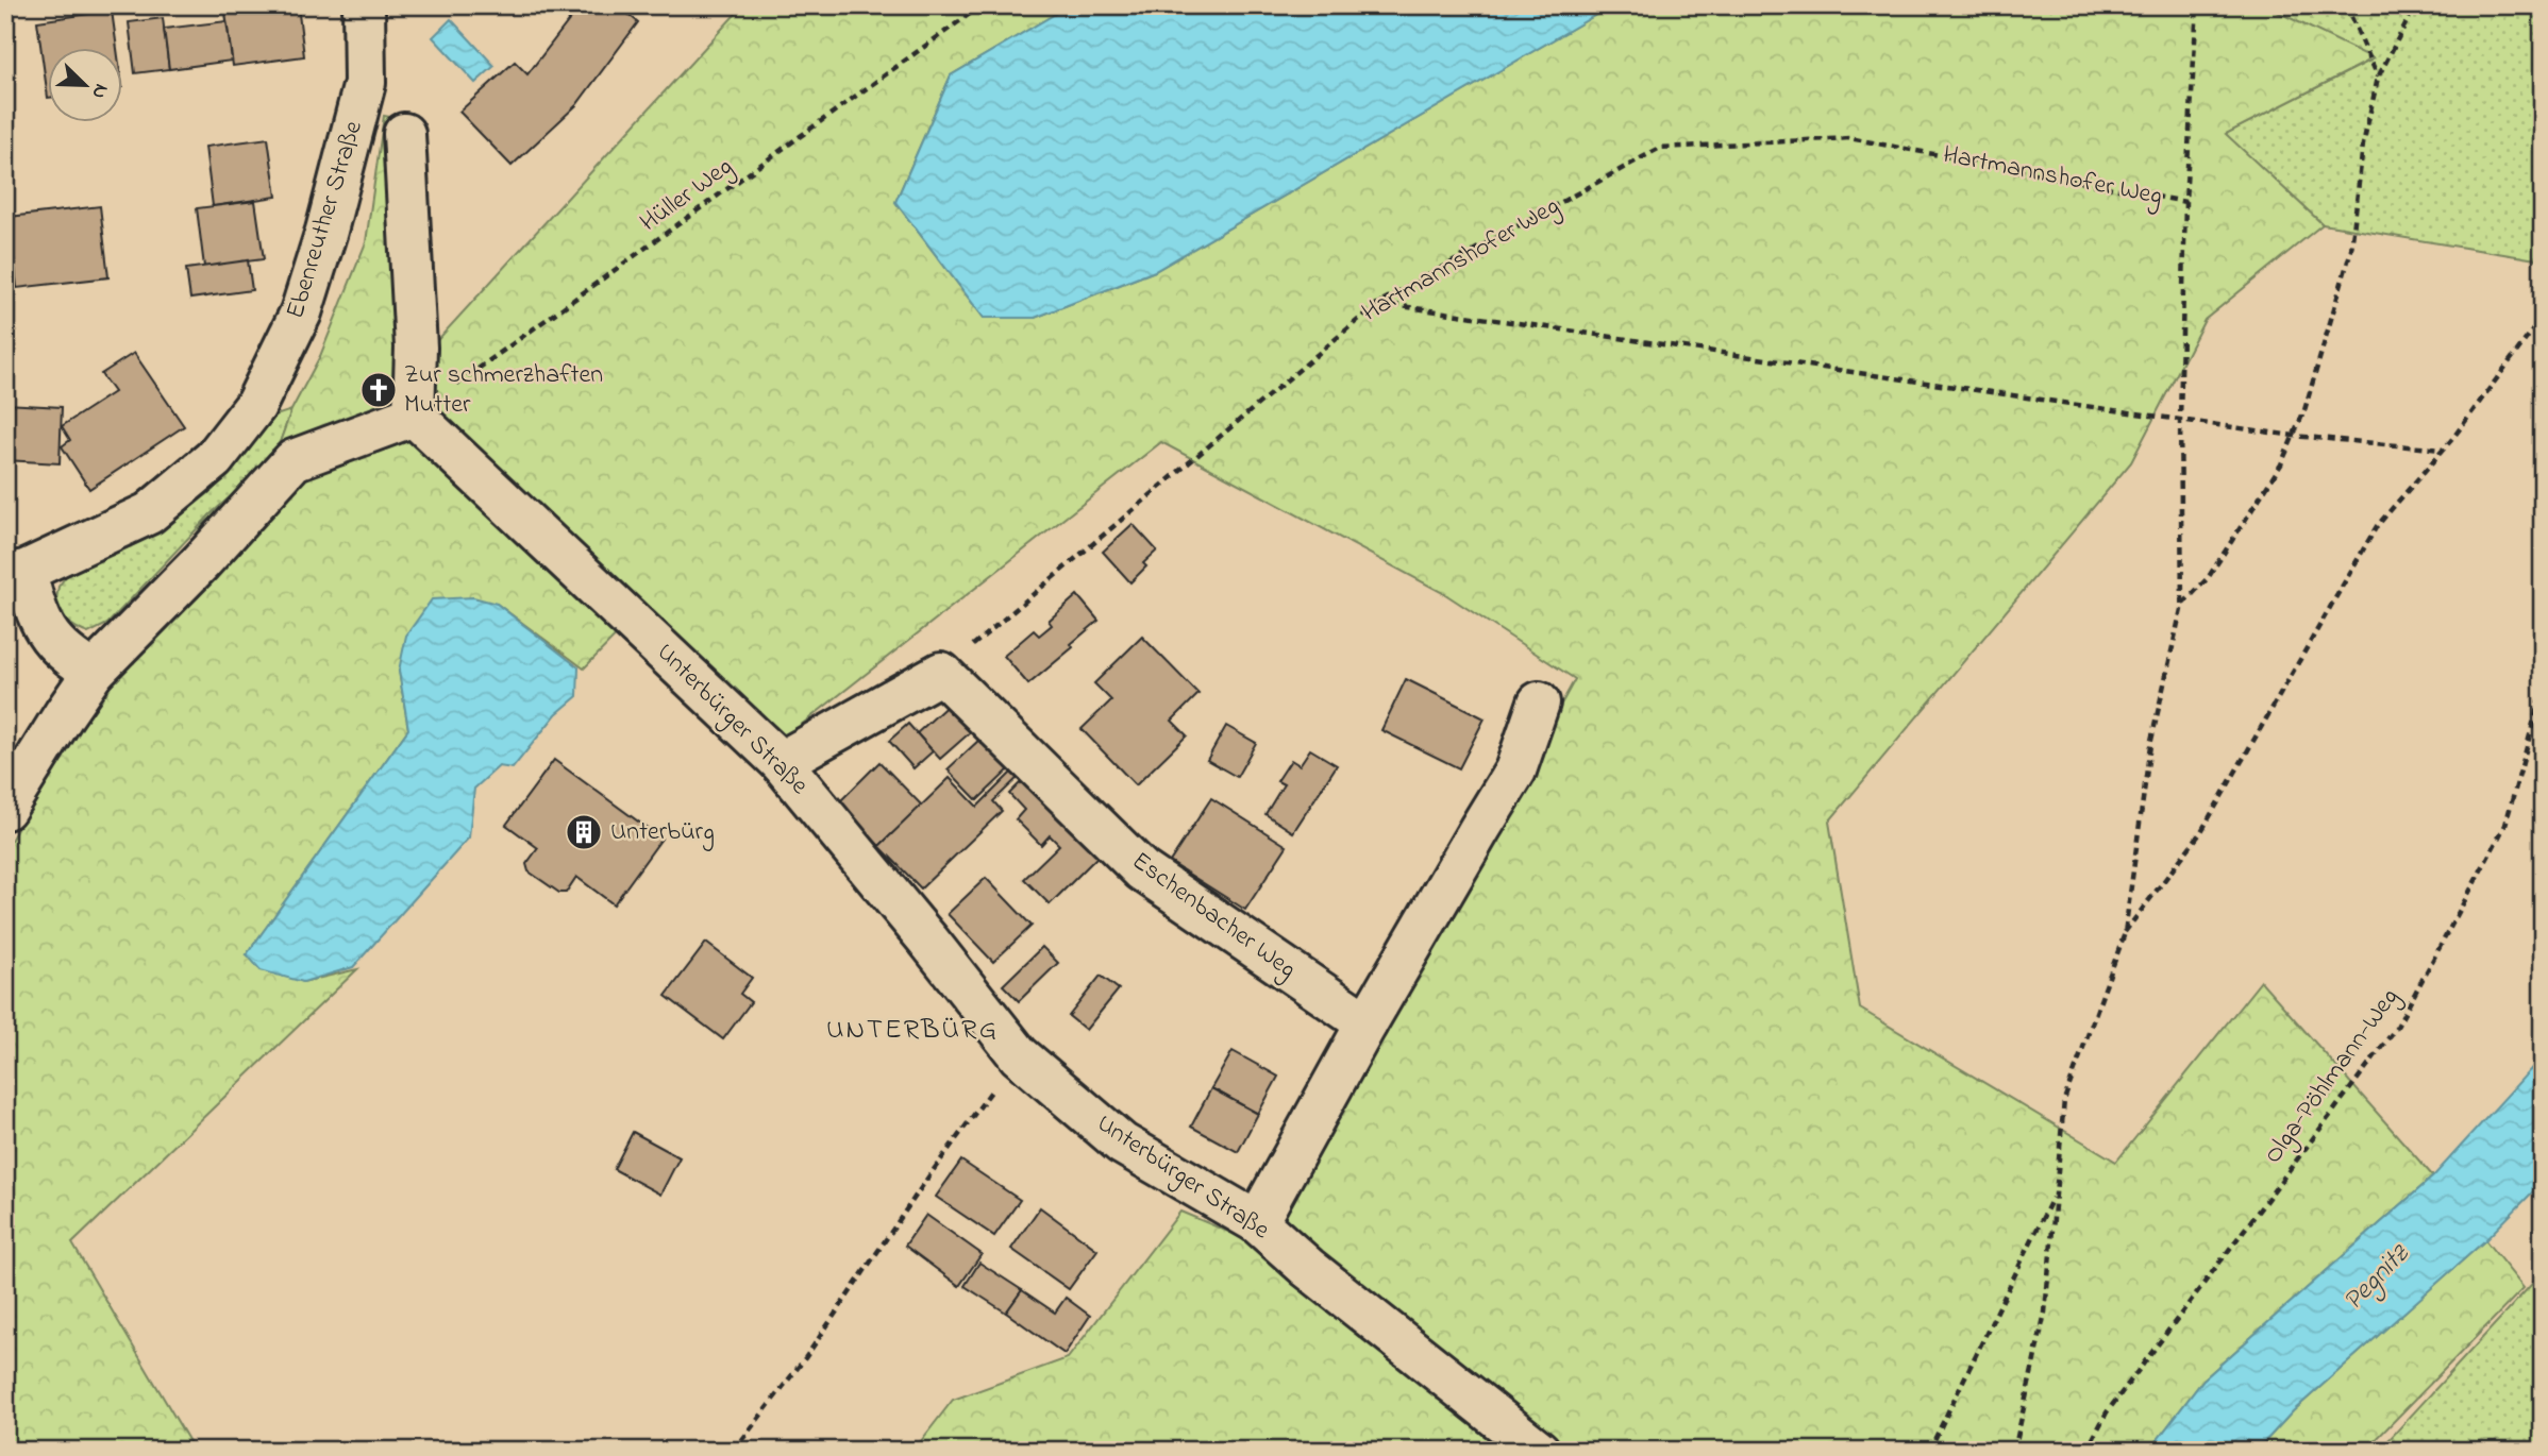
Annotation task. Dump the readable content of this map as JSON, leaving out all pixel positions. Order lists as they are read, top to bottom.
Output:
{
  "streets": {
    "street": ["Ebenreuther Straße", "Unterbürger Straße", "Eschenbacher Weg"],
    "path": ["Hartmannshofer Weg", "Hüller Weg", "Olga-Pöhlmann-Weg"]
  },
  "crossings": [
    ["Hartmannshofer Weg", "Eschenbacher Weg"],
    ["Hüller Weg", "Unterbürger Straße"]
  ],
  "districts": ["UNTERBÜRG"],
  "water": ["Pegnitz"],
  "places": {
    "church": ["Zur schmerzhaften Mutter"],
    "building": ["Unterbürg"]
  },
  "north": "bottom right"
}
